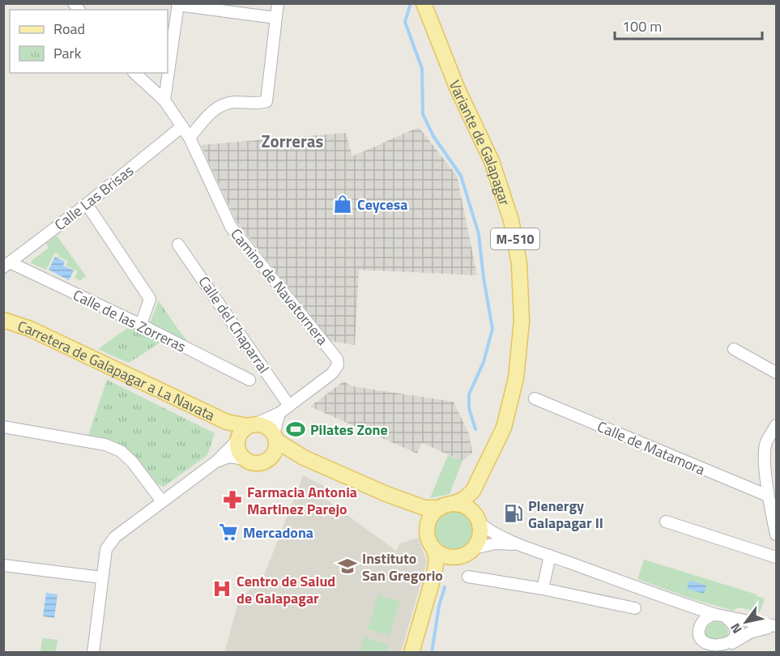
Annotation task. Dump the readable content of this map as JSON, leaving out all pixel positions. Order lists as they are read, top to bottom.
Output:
{
  "streets": {
    "main road": ["Variante de Galapagar", "M-510", "Carretera de Galapagar a La Navata"],
    "street": [
      "Calle Las Brisas",
      "Camino de Navatornera",
      "Calle de las Zorreras",
      "Calle del Chaparral",
      "Calle de Matamora"
    ]
  },
  "crossings": [
    ["Variante de Galapagar", "M-510"],
    ["Calle Las Brisas", "Camino de Navatornera"],
    ["Calle Las Brisas", "Calle de las Zorreras"],
    ["Camino de Navatornera", "Calle del Chaparral"],
    ["Camino de Navatornera", "Carretera de Galapagar a La Navata"]
  ],
  "districts": ["Zorreras"],
  "places": {
    "shop": ["Ceycesa"],
    "sports": ["Pilates Zone"],
    "pharmacy": ["Farmacia Antonia Martinez Parejo"],
    "fuel station": ["Plenergy Galapagar II"],
    "supermarket": ["Mercadona"],
    "school or university": ["Instituto San Gregorio"],
    "hospital": ["Centro de Salud de Galapagar"]
  },
  "legend": ["Road", "Park"],
  "scale_bar": "100 m",
  "north": "bottom left"
}
